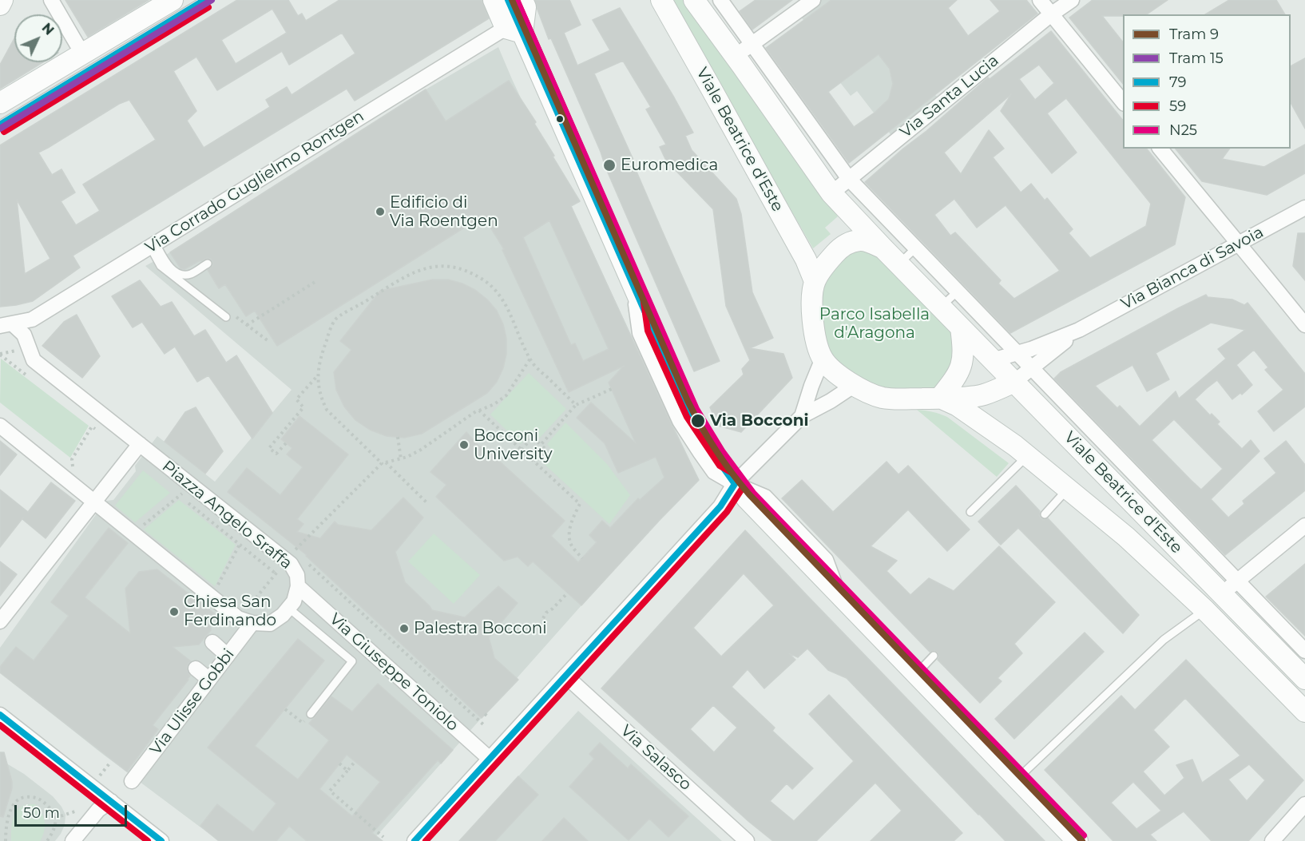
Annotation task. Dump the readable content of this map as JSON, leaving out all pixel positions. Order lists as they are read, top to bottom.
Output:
{
  "streets": {
    "main road": ["Viale Beatrice d'Este"],
    "street": [
      "Via Santa Lucia",
      "Via Corrado Guglielmo Rontgen",
      "Via Bianca di Savoia",
      "Piazza Angelo Sraffa",
      "Via Giuseppe Toniolo",
      "Via Ulisse Gobbi",
      "Via Salasco"
    ]
  },
  "crossings": [
    ["Via Santa Lucia", "Viale Beatrice d'Este"],
    ["Viale Beatrice d'Este", "Via Bianca di Savoia"],
    ["Via Corrado Guglielmo Rontgen", "Piazza Angelo Sraffa"],
    ["Piazza Angelo Sraffa", "Via Giuseppe Toniolo"],
    ["Piazza Angelo Sraffa", "Via Ulisse Gobbi"]
  ],
  "parks": ["Parco Isabella d'Aragona"],
  "places": [
    "Euromedica",
    "Edificio di Via Roentgen",
    "Via Bocconi",
    "Bocconi University",
    "Chiesa San Ferdinando",
    "Palestra Bocconi"
  ],
  "lines": [
    "tram line 9",
    "tram line 15",
    "transit line 79",
    "transit line 59",
    "transit line N25"
  ],
  "legend": [
    "Tram 9",
    "Tram 15",
    "79",
    "59",
    "N25"
  ],
  "scale_bar": "50 m",
  "north": "top right"
}
